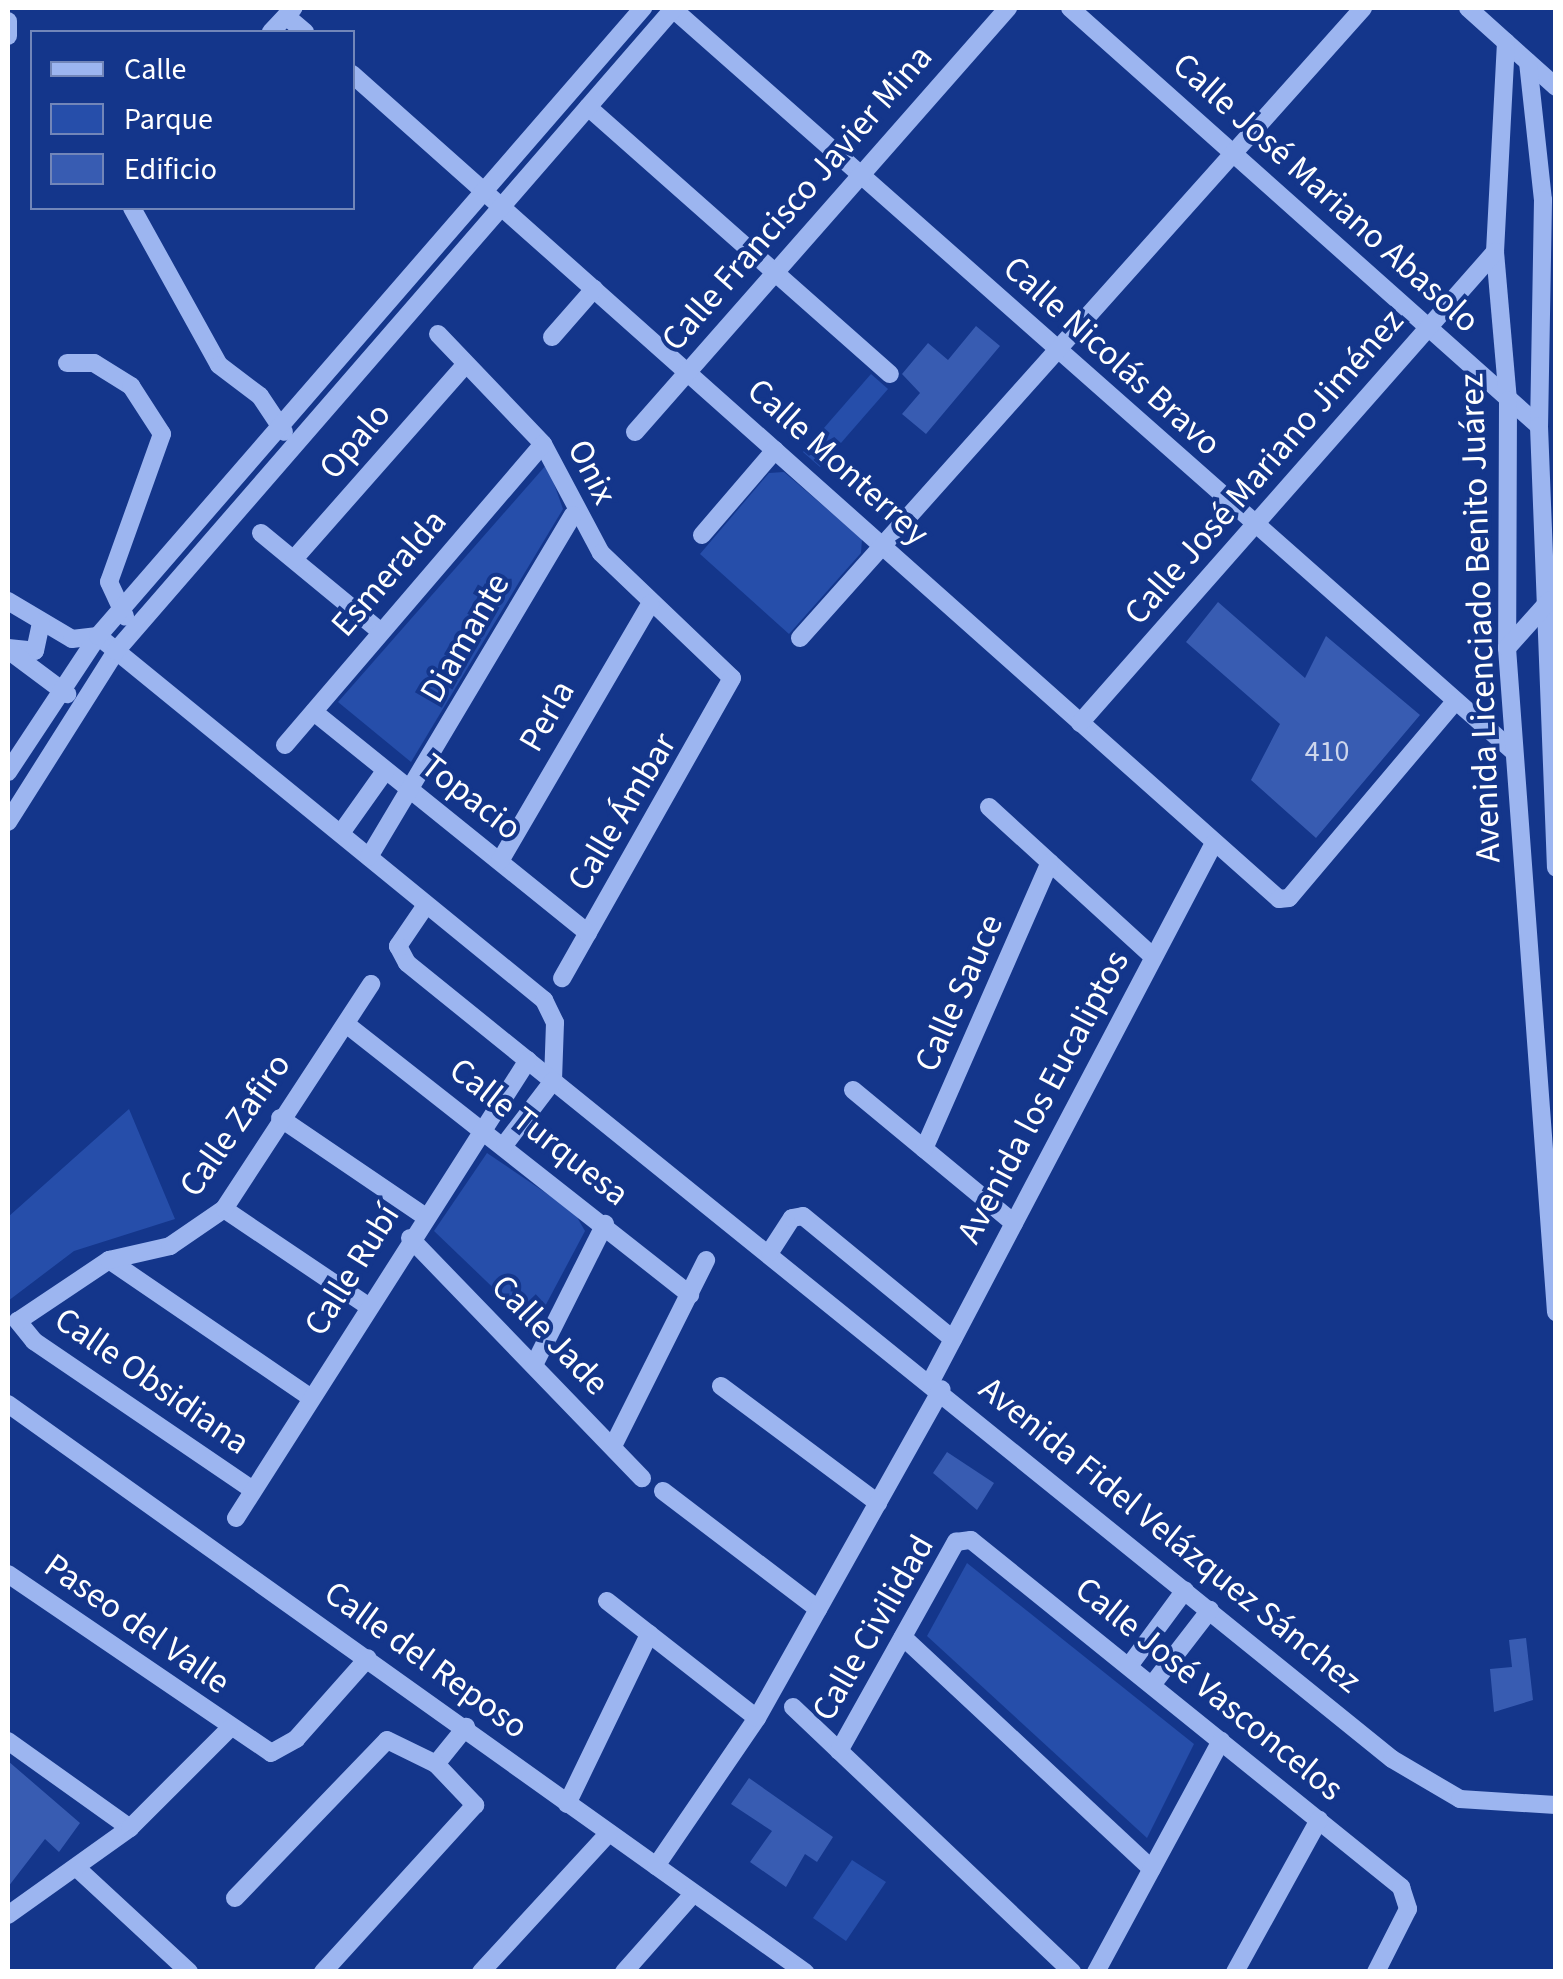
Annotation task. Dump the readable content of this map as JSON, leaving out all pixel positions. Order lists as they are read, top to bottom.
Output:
{
  "streets": {
    "street": [
      "Calle José Mariano Abasolo",
      "Calle Francisco Javier Mina",
      "Calle Nicolás Bravo",
      "Opalo",
      "Calle Monterrey",
      "Calle José Mariano Jiménez",
      "Onix",
      "Esmeralda",
      "Avenida Licenciado Benito Juárez",
      "Diamante",
      "Perla",
      "Topacio",
      "Calle Ámbar",
      "Calle Sauce",
      "Avenida los Eucaliptos",
      "Calle Zafiro",
      "Calle Turquesa",
      "Calle Rubí",
      "Calle Jade",
      "Calle Obsidiana",
      "Avenida Fidel Velázquez Sánchez",
      "Paseo del Valle",
      "Calle Civilidad",
      "Calle del Reposo",
      "Calle José Vasconcelos"
    ]
  },
  "crossings": [
    ["Calle José Mariano Abasolo", "Calle José Mariano Jiménez"],
    ["Calle José Mariano Abasolo", "Avenida Licenciado Benito Juárez"],
    ["Calle Francisco Javier Mina", "Calle Nicolás Bravo"],
    ["Calle Francisco Javier Mina", "Calle Monterrey"],
    ["Calle Nicolás Bravo", "Calle Monterrey"],
    ["Calle Nicolás Bravo", "Calle José Mariano Jiménez"],
    ["Calle Nicolás Bravo", "Avenida Licenciado Benito Juárez"],
    ["Opalo", "Onix"],
    ["Calle Monterrey", "Calle José Mariano Jiménez"],
    ["Calle Monterrey", "Avenida los Eucaliptos"],
    ["Calle José Mariano Jiménez", "Avenida Licenciado Benito Juárez"],
    ["Onix", "Esmeralda"],
    ["Onix", "Diamante"],
    ["Onix", "Perla"],
    ["Onix", "Calle Ámbar"],
    ["Esmeralda", "Topacio"],
    ["Diamante", "Topacio"],
    ["Perla", "Topacio"],
    ["Topacio", "Calle Ámbar"],
    ["Avenida los Eucaliptos", "Avenida Fidel Velázquez Sánchez"],
    ["Avenida los Eucaliptos", "Calle del Reposo"],
    ["Calle Zafiro", "Calle Turquesa"],
    ["Calle Zafiro", "Calle Obsidiana"],
    ["Calle Turquesa", "Calle Rubí"],
    ["Calle Rubí", "Calle Jade"],
    ["Calle Rubí", "Calle Obsidiana"],
    ["Calle Rubí", "Avenida Fidel Velázquez Sánchez"],
    ["Paseo del Valle", "Calle del Reposo"],
    ["Calle Civilidad", "Calle José Vasconcelos"]
  ],
  "house_numbers": ["410"],
  "legend": ["Calle", "Parque", "Edificio"]
}
